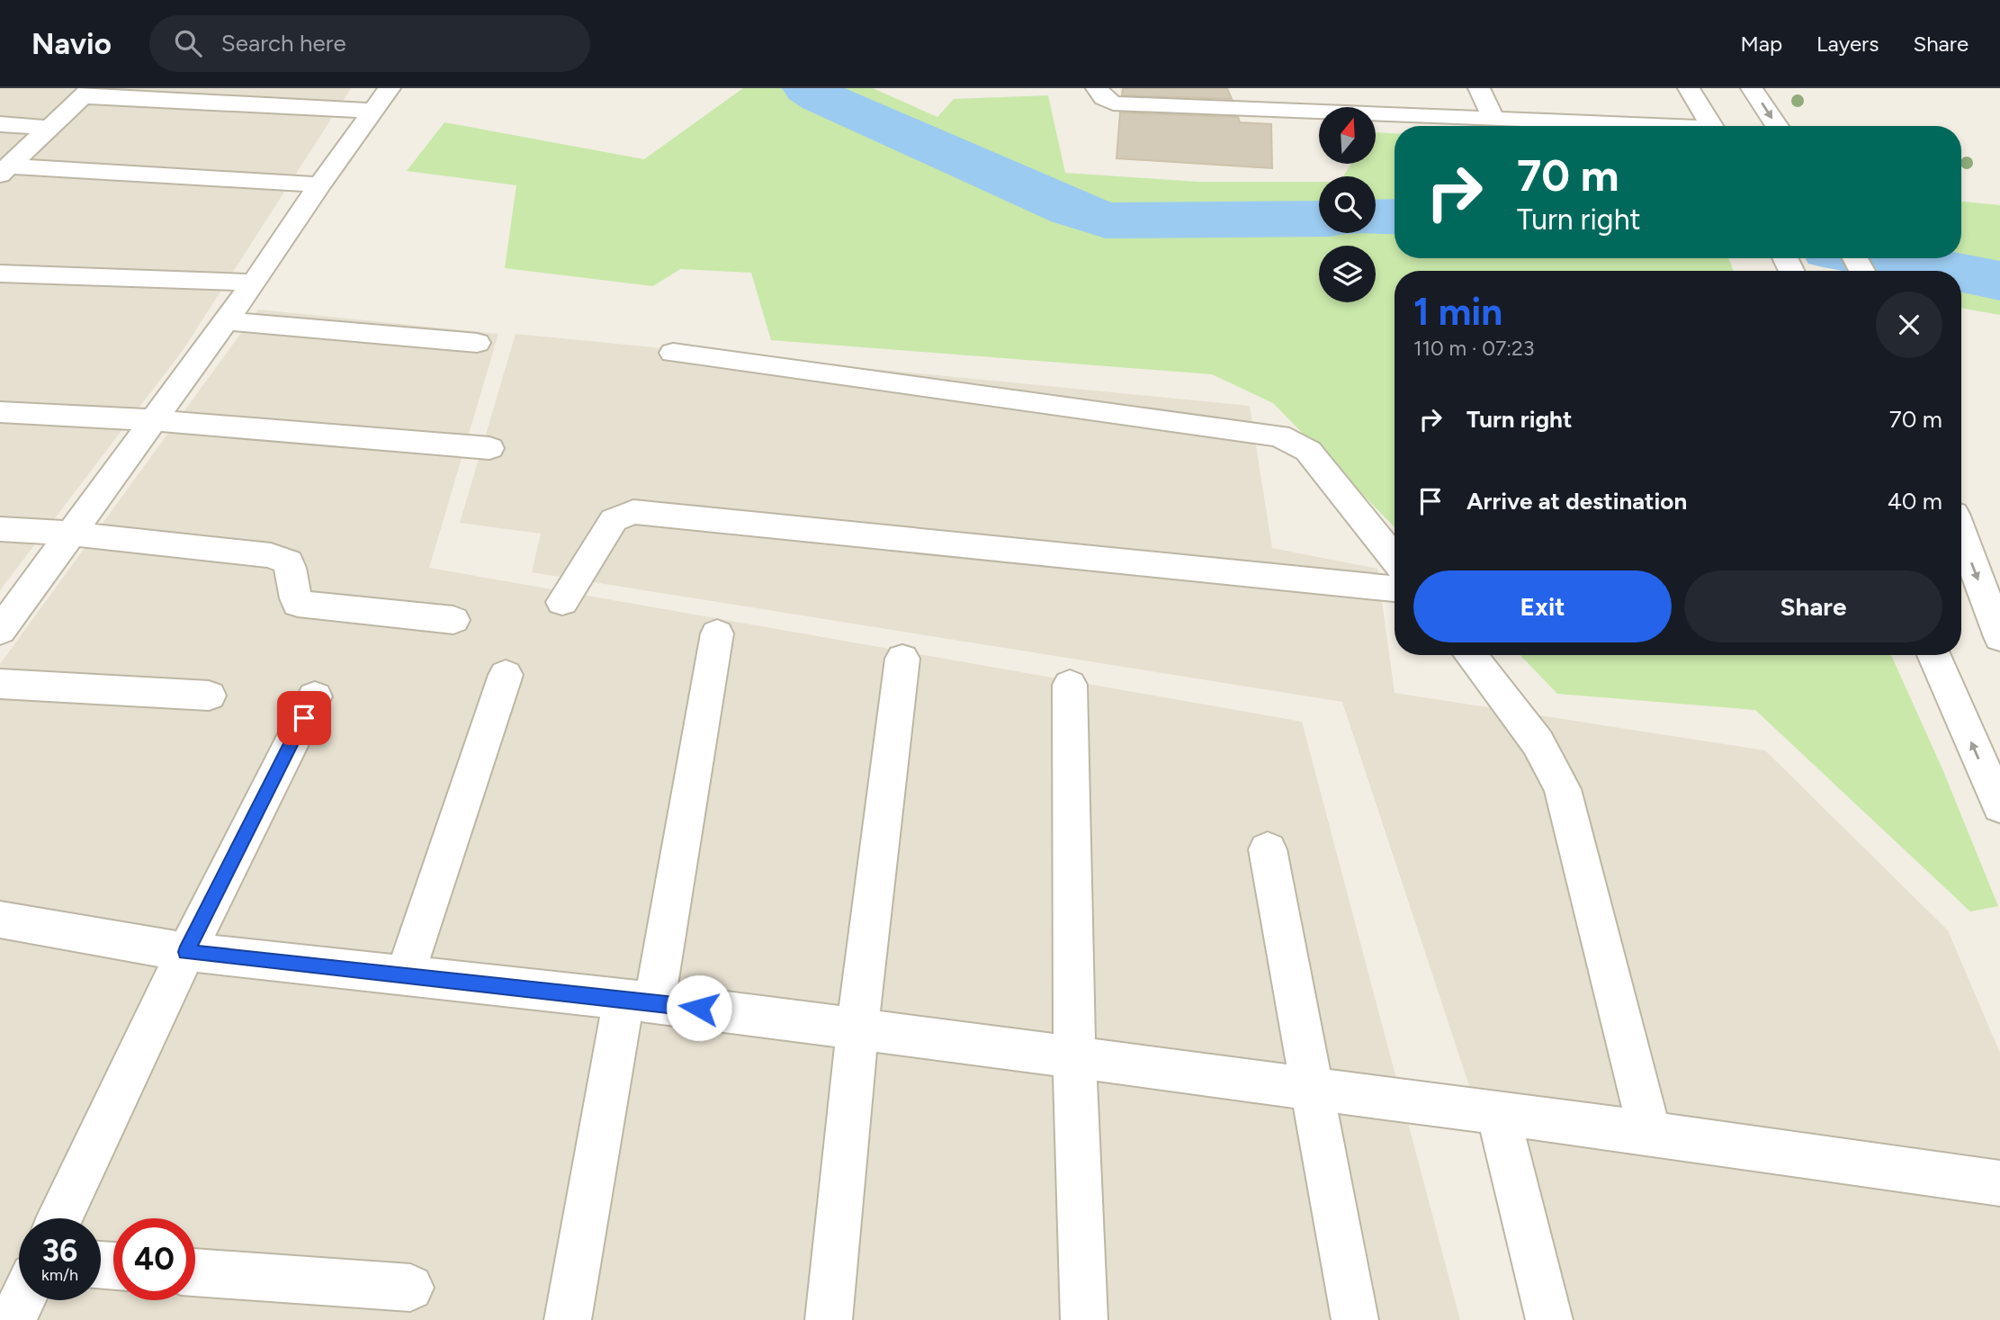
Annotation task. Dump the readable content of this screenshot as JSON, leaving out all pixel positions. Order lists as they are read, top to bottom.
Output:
{
  "north": "top",
  "page": {
    "header": "Navio",
    "search": "Search here",
    "nav": ["Map", "Layers", "Share"],
    "turn": ["70 m", "Turn right"],
    "heading": ["1 min", "110 m · 07:23"],
    "list": [
      {
        "name": "Turn right",
        "value": "70 m"
      },
      {
        "name": "Arrive at destination",
        "value": "40 m"
      }
    ],
    "buttons": ["Exit", "Share"],
    "speed": "36 km/h",
    "limit": "40"
  }
}
